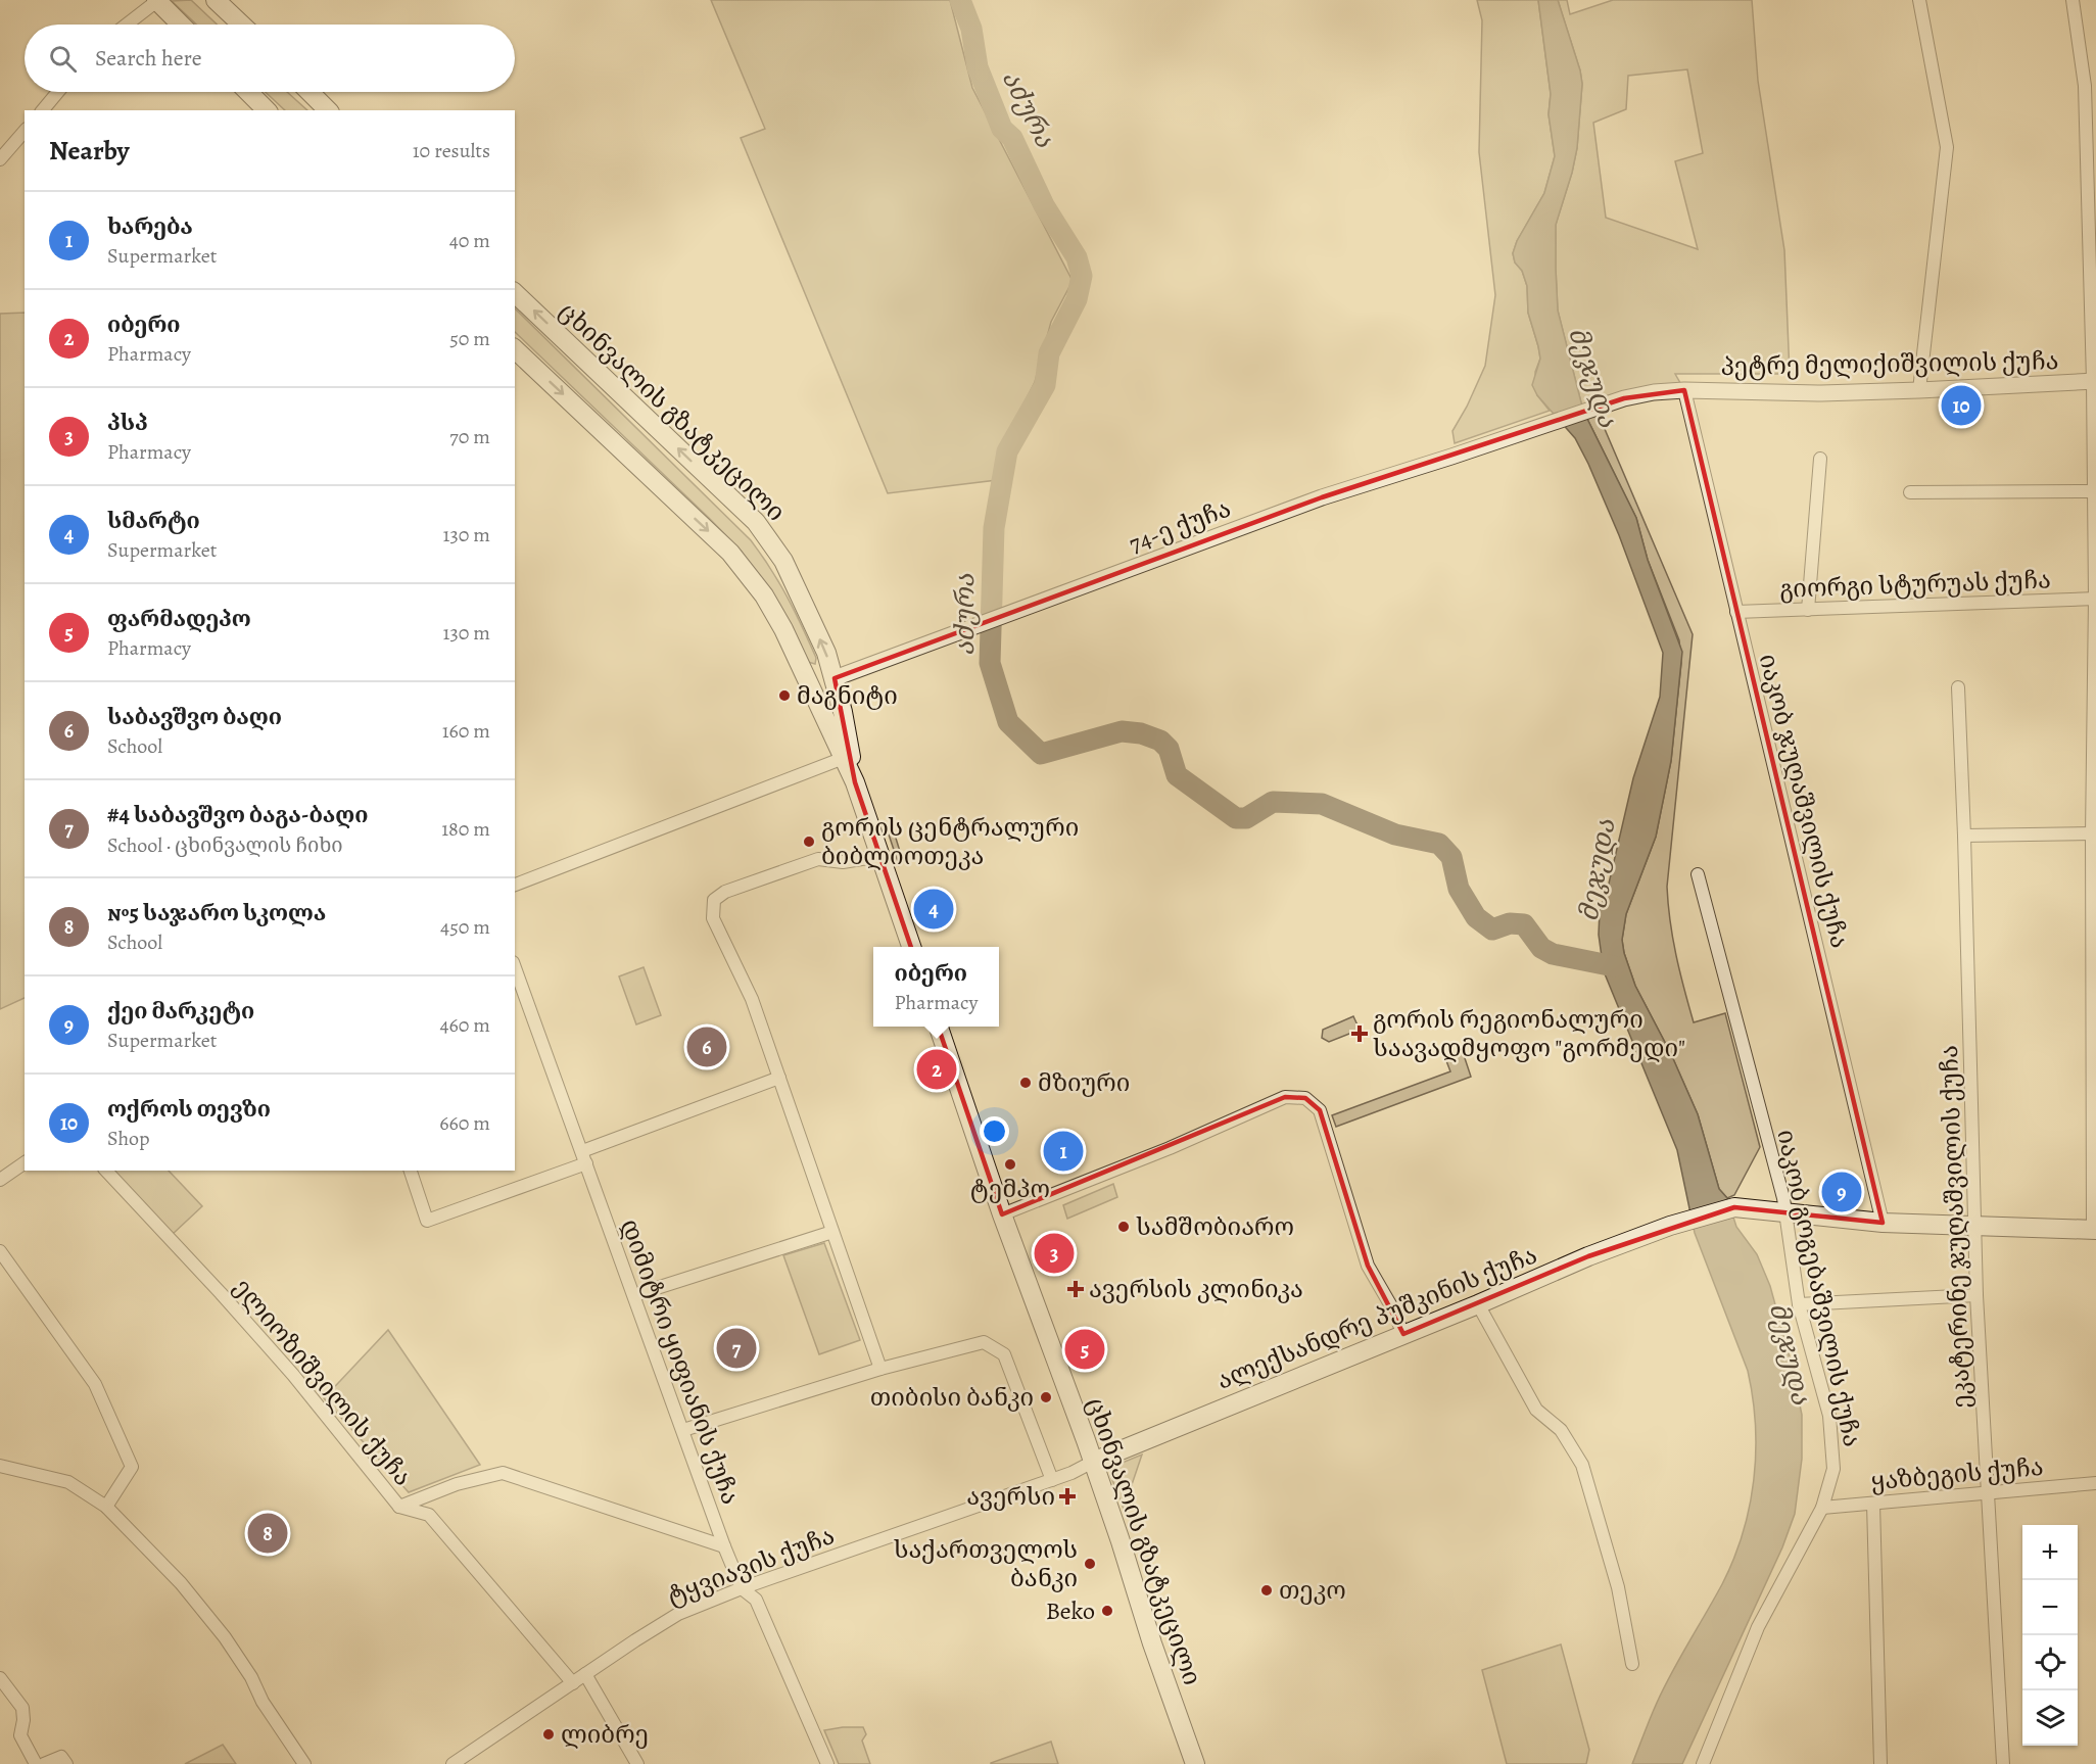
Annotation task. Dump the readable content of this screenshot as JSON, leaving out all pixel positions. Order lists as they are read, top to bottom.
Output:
{
  "streets": {
    "main road": ["ცხინვალის გზატკეცილი", "ალექსანდრე პუშკინის ქუჩა"],
    "street": [
      "პეტრე მელიქიშვილის ქუჩა",
      "74-ე ქუჩა",
      "გიორგი სტურუას ქუჩა",
      "იაკობ ჯუღაშვილის ქუჩა",
      "ეკატერინე ჯუღაშვილის ქუჩა",
      "იაკობ გოგებაშვილის ქუჩა",
      "დიმიტრი ყიფიანის ქუჩა",
      "ელიოზიშვილის ქუჩა",
      "ყაზბეგის ქუჩა",
      "ტყვიავის ქუჩა"
    ]
  },
  "crossings": [
    ["პეტრე მელიქიშვილის ქუჩა", "74-ე ქუჩა"],
    ["პეტრე მელიქიშვილის ქუჩა", "იაკობ ჯუღაშვილის ქუჩა"],
    ["ცხინვალის გზატკეცილი", "74-ე ქუჩა"],
    ["ცხინვალის გზატკეცილი", "ალექსანდრე პუშკინის ქუჩა"],
    ["ცხინვალის გზატკეცილი", "ტყვიავის ქუჩა"],
    ["74-ე ქუჩა", "იაკობ ჯუღაშვილის ქუჩა"],
    ["გიორგი სტურუას ქუჩა", "იაკობ ჯუღაშვილის ქუჩა"],
    ["ეკატერინე ჯუღაშვილის ქუჩა", "ყაზბეგის ქუჩა"],
    ["იაკობ გოგებაშვილის ქუჩა", "ალექსანდრე პუშკინის ქუჩა"],
    ["იაკობ გოგებაშვილის ქუჩა", "ყაზბეგის ქუჩა"],
    ["ალექსანდრე პუშკინის ქუჩა", "ტყვიავის ქუჩა"],
    ["დიმიტრი ყიფიანის ქუჩა", "ელიოზიშვილის ქუჩა"],
    ["დიმიტრი ყიფიანის ქუჩა", "ტყვიავის ქუჩა"]
  ],
  "water": ["აძურა", "მეჯუდა"],
  "places": {
    "other": [
      "მაგნიტი",
      "გორის ცენტრალური ბიბლიოთეკა",
      "მზიური",
      "ტემპო",
      "სამშობიარო",
      "თიბისი ბანკი",
      "საქართველოს ბანკი",
      "თეკო",
      "Beko",
      "ლიბრე"
    ],
    "health": ["გორის რეგიონალური საავადმყოფო \"გორმედი\"", "ავერსის კლინიკა", "ავერსი"]
  },
  "page": {
    "search": "Search here",
    "heading": ["Nearby", "10 results"],
    "list": [
      {
        "mark": "1",
        "name": "ხარება",
        "note": "Supermarket",
        "value": "40 m"
      },
      {
        "mark": "2",
        "name": "იბერი",
        "note": "Pharmacy",
        "value": "50 m"
      },
      {
        "mark": "3",
        "name": "პსპ",
        "note": "Pharmacy",
        "value": "70 m"
      },
      {
        "mark": "4",
        "name": "სმარტი",
        "note": "Supermarket",
        "value": "130 m"
      },
      {
        "mark": "5",
        "name": "ფარმადეპო",
        "note": "Pharmacy",
        "value": "130 m"
      },
      {
        "mark": "6",
        "name": "საბავშვო ბაღი",
        "note": "School",
        "value": "160 m"
      },
      {
        "mark": "7",
        "name": "#4 საბავშვო ბაგა-ბაღი",
        "note": "School · ცხინვალის ჩიხი",
        "value": "180 m"
      },
      {
        "mark": "8",
        "name": "№5 საჯარო სკოლა",
        "note": "School",
        "value": "450 m"
      },
      {
        "mark": "9",
        "name": "ქეი მარკეტი",
        "note": "Supermarket",
        "value": "460 m"
      },
      {
        "mark": "10",
        "name": "ოქროს თევზი",
        "note": "Shop",
        "value": "660 m"
      }
    ],
    "pins": [
      "10",
      "4",
      "6",
      "2",
      "1",
      "9",
      "3",
      "7",
      "5",
      "8"
    ],
    "popup": ["იბერი", "Pharmacy"],
    "map_buttons": ["+", "−"]
  }
}
